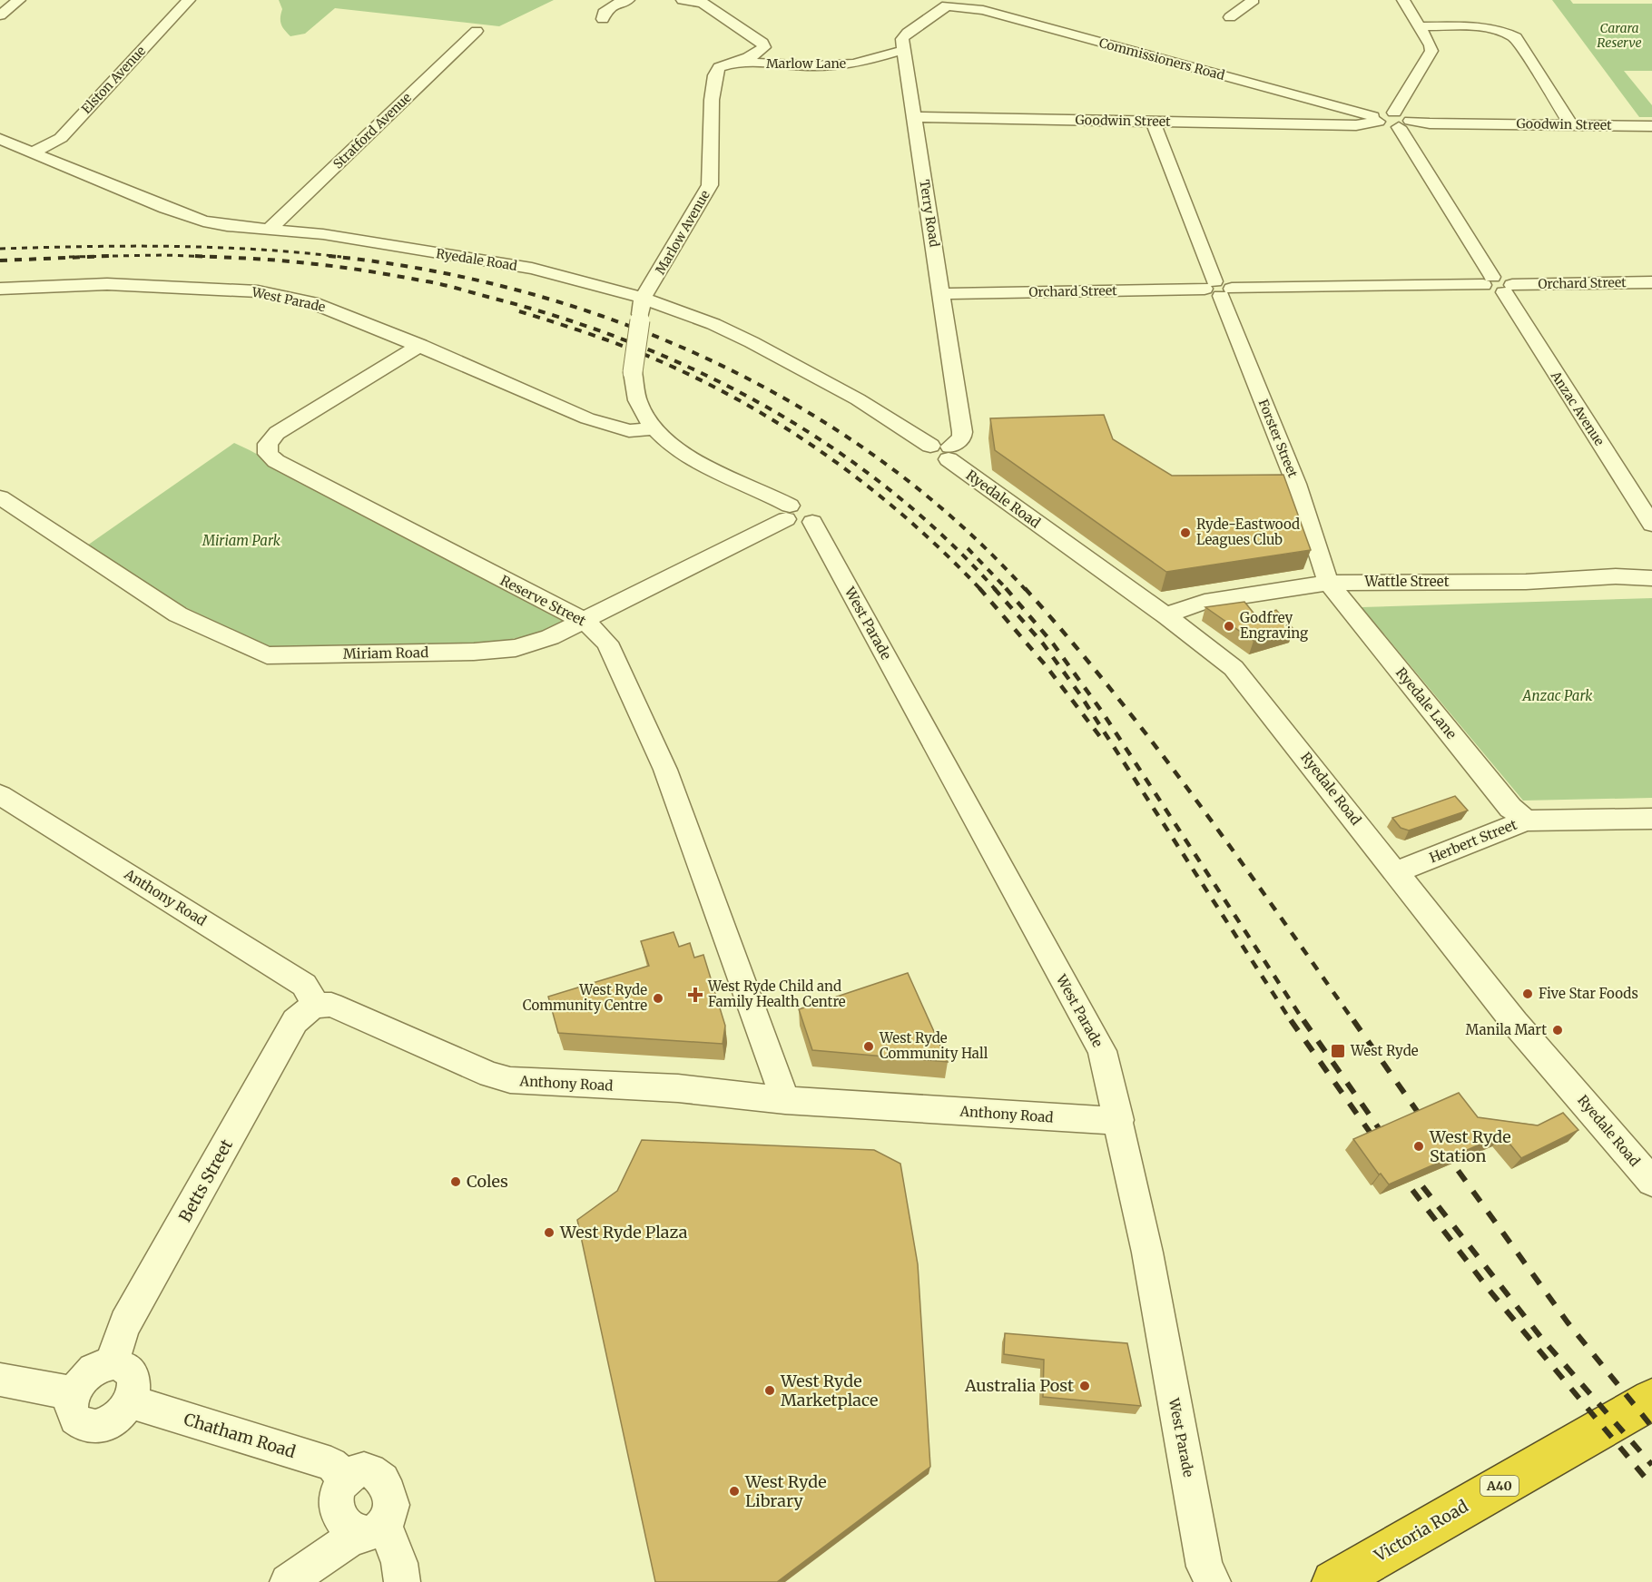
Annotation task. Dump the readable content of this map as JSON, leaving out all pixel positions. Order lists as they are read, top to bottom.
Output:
{
  "streets": {
    "highway": ["A40", "Victoria Road"],
    "street": [
      "Commissioners Road",
      "Marlow Lane",
      "Elston Avenue",
      "Goodwin Street",
      "Stratford Avenue",
      "Terry Road",
      "Marlow Avenue",
      "Ryedale Road",
      "Orchard Street",
      "West Parade",
      "Anzac Avenue",
      "Forster Street",
      "Wattle Street",
      "Reserve Street",
      "Miriam Road",
      "Ryedale Lane",
      "Herbert Street",
      "Anthony Road",
      "Betts Street",
      "Chatham Road"
    ]
  },
  "crossings": [
    ["Commissioners Road", "Goodwin Street"],
    ["Marlow Lane", "Terry Road"],
    ["Marlow Lane", "Marlow Avenue"],
    ["Elston Avenue", "Ryedale Road"],
    ["Goodwin Street", "Terry Road"],
    ["Goodwin Street", "Forster Street"],
    ["Stratford Avenue", "Ryedale Road"],
    ["Terry Road", "Ryedale Road"],
    ["Terry Road", "Orchard Street"],
    ["Marlow Avenue", "Ryedale Road"],
    ["Marlow Avenue", "West Parade"],
    ["Ryedale Road", "Wattle Street"],
    ["Ryedale Road", "Herbert Street"],
    ["Orchard Street", "Anzac Avenue"],
    ["Orchard Street", "Forster Street"],
    ["West Parade", "Reserve Street"],
    ["West Parade", "Miriam Road"],
    ["West Parade", "Anthony Road"],
    ["Forster Street", "Wattle Street"],
    ["Forster Street", "Ryedale Lane"],
    ["Wattle Street", "Ryedale Lane"],
    ["Reserve Street", "Miriam Road"],
    ["Reserve Street", "Anthony Road"],
    ["Ryedale Lane", "Herbert Street"],
    ["Anthony Road", "Betts Street"],
    ["Betts Street", "Chatham Road"]
  ],
  "parks": ["Carara Reserve", "Miriam Park", "Anzac Park"],
  "places": {
    "other": [
      "Ryde-Eastwood Leagues Club",
      "Godfrey Engraving",
      "Five Star Foods",
      "West Ryde Community Centre",
      "Manila Mart",
      "West Ryde Community Hall",
      "West Ryde Station",
      "Coles",
      "West Ryde Plaza",
      "Australia Post",
      "West Ryde Marketplace",
      "West Ryde Library"
    ],
    "health": ["West Ryde Child and Family Health Centre"],
    "transit": ["West Ryde"]
  }
}
